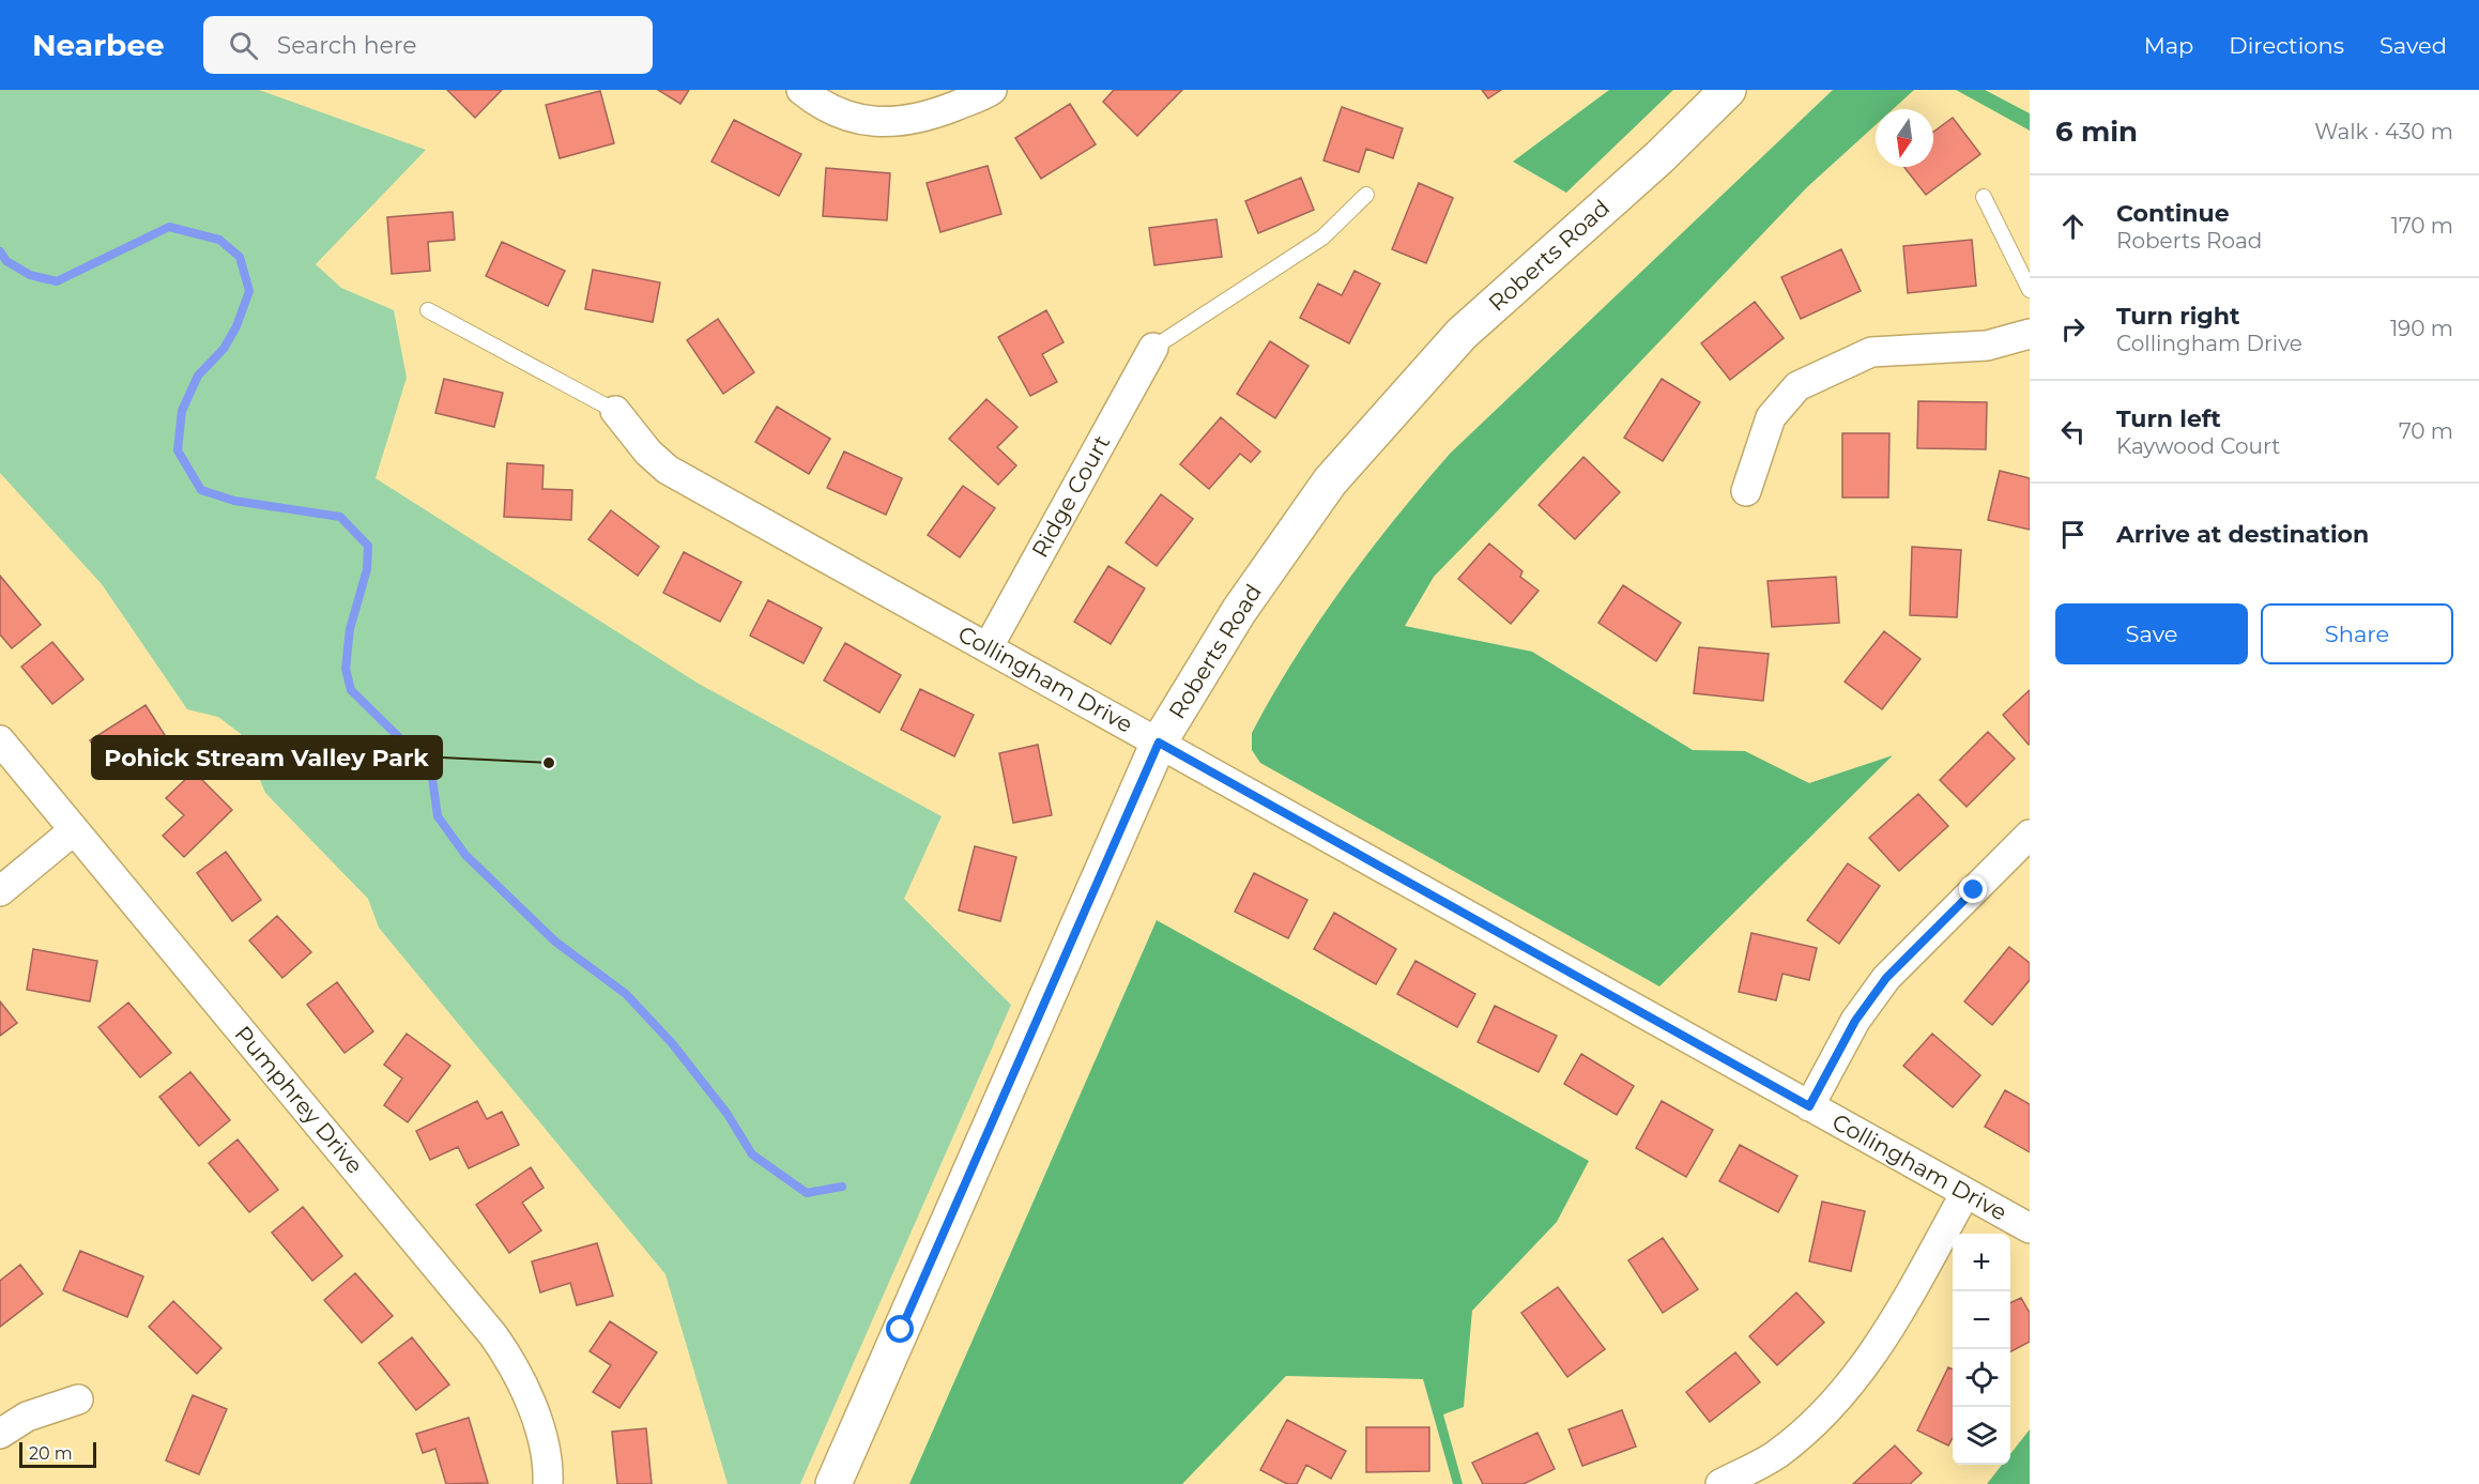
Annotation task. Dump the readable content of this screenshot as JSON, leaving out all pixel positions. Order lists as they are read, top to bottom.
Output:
{
  "streets": {
    "main road": ["Roberts Road"],
    "street": ["Ridge Court", "Collingham Drive", "Pumphrey Drive"]
  },
  "crossings": [
    ["Roberts Road", "Collingham Drive"],
    ["Ridge Court", "Collingham Drive"]
  ],
  "places": ["Pohick Stream Valley Park"],
  "scale_bar": "20 m",
  "north": "bottom",
  "page": {
    "header": "Nearbee",
    "search": "Search here",
    "nav": ["Map", "Directions", "Saved"],
    "heading": ["6 min", "Walk · 430 m"],
    "list": [
      ["Continue", "Roberts Road", "170 m"],
      ["Turn right", "Collingham Drive", "190 m"],
      ["Turn left", "Kaywood Court", "70 m"],
      "Arrive at destination"
    ],
    "buttons": ["Save", "Share"],
    "map_buttons": ["+", "−"],
    "scale": "20 m"
  }
}
